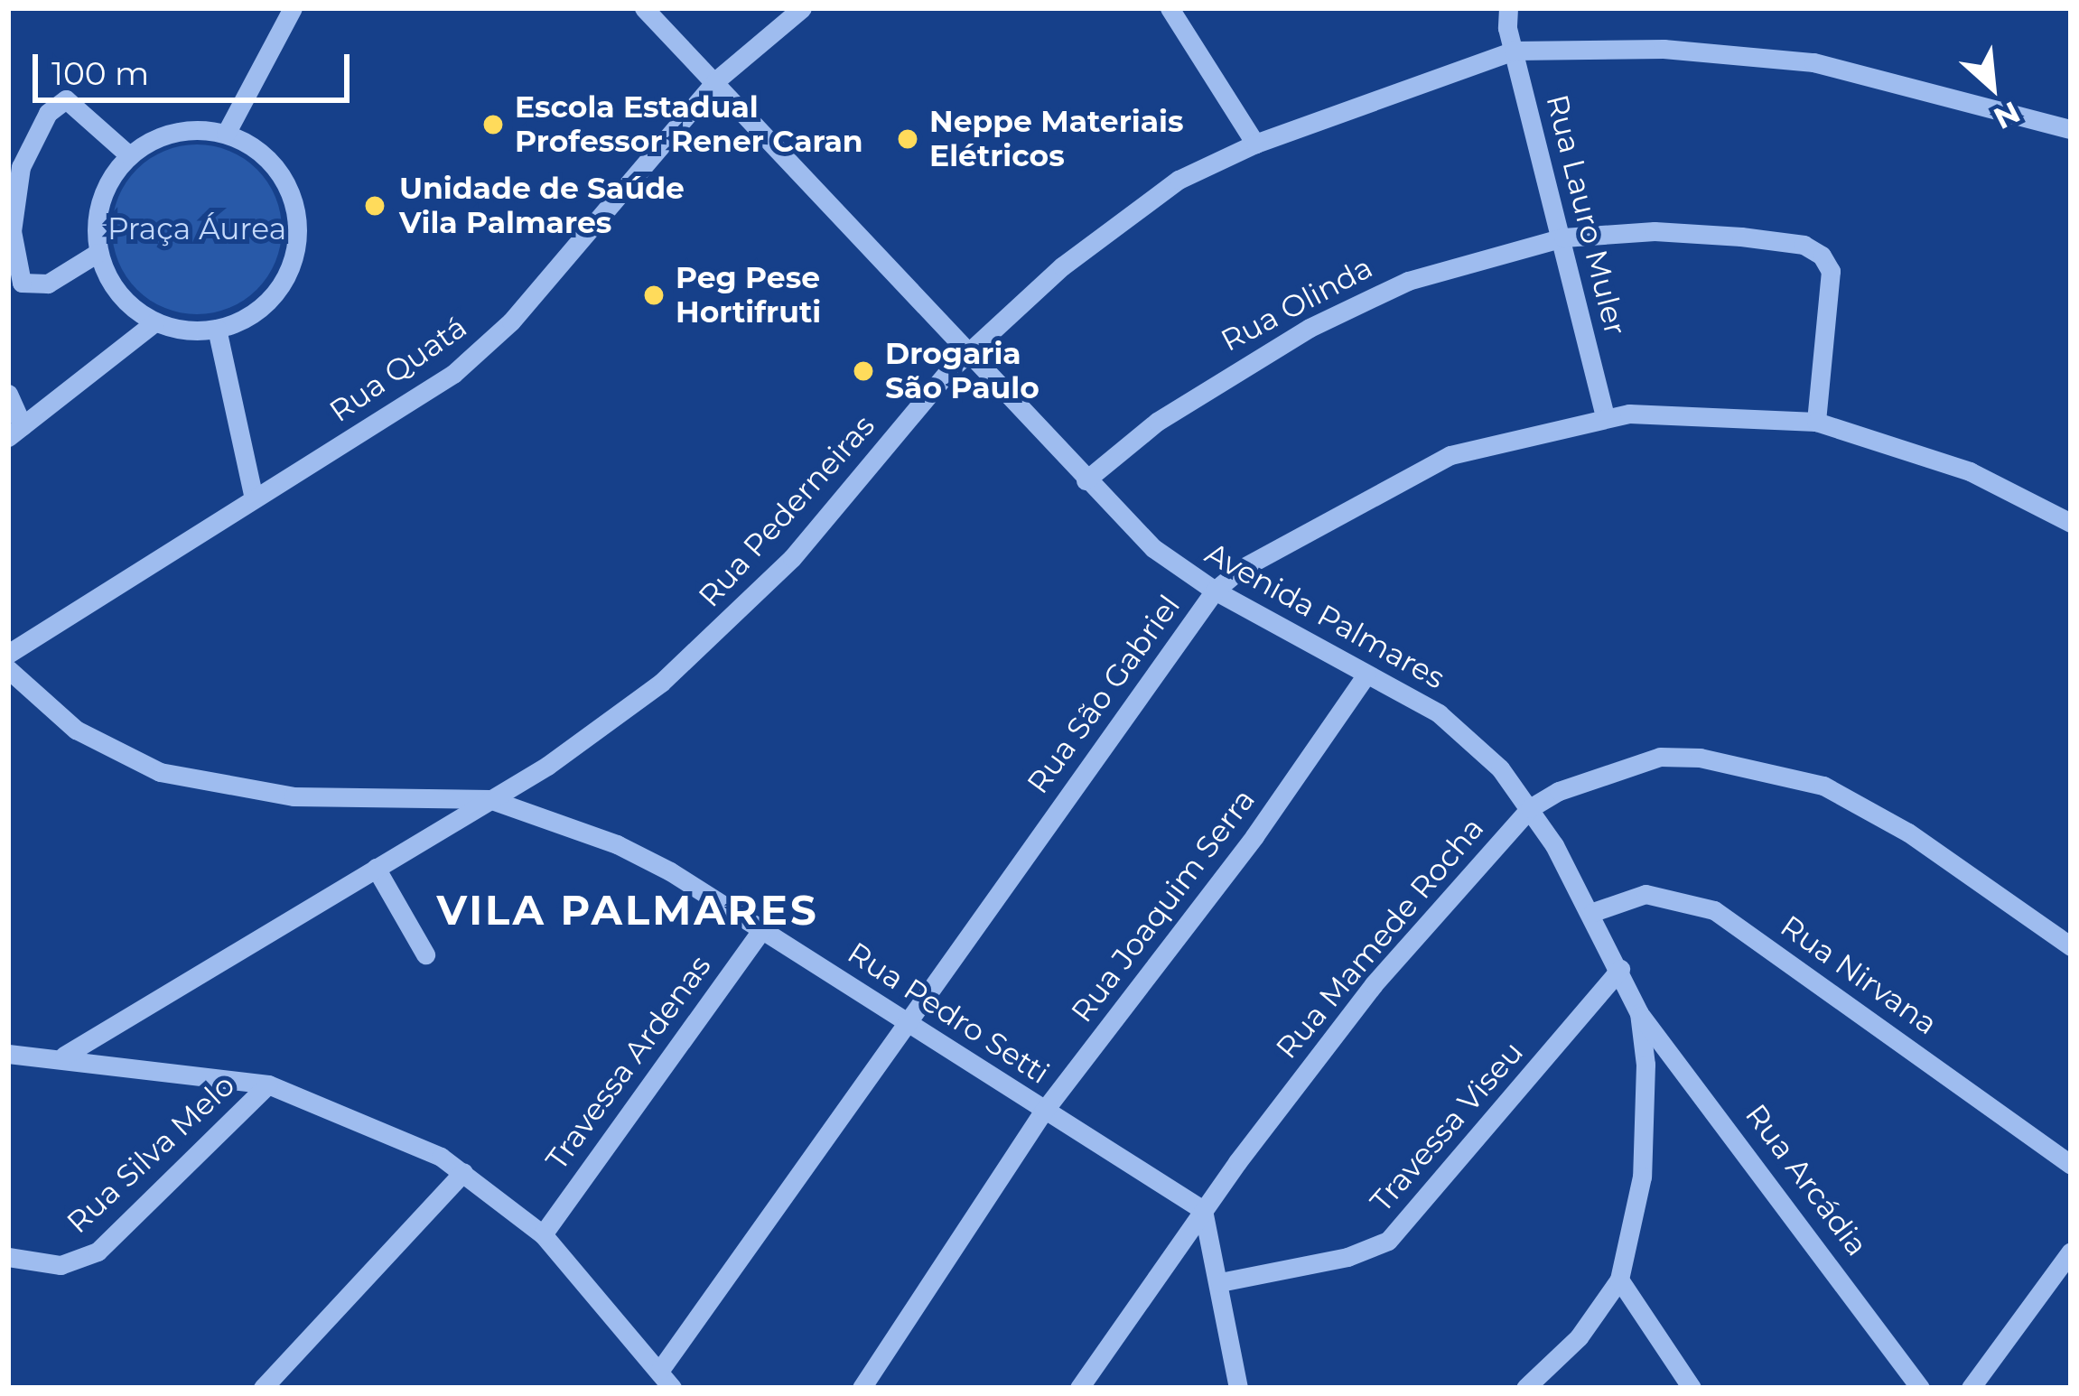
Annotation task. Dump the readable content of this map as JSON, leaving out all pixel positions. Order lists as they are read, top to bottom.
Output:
{
  "streets": {
    "street": [
      "Rua Lauro Muler",
      "Rua Olinda",
      "Rua Quatá",
      "Rua Pederneiras",
      "Avenida Palmares",
      "Rua São Gabriel",
      "Rua Joaquim Serra",
      "Rua Mamede Rocha",
      "Rua Nirvana",
      "Rua Pedro Setti",
      "Travessa Ardenas",
      "Travessa Viseu",
      "Rua Silva Melo",
      "Rua Arcádia"
    ]
  },
  "crossings": [
    ["Rua Lauro Muler", "Rua Olinda"],
    ["Rua Lauro Muler", "Rua Pederneiras"],
    ["Rua Lauro Muler", "Rua São Gabriel"],
    ["Rua Olinda", "Avenida Palmares"],
    ["Rua Olinda", "Rua São Gabriel"],
    ["Rua Quatá", "Avenida Palmares"],
    ["Rua Pederneiras", "Avenida Palmares"],
    ["Rua Pederneiras", "Rua Pedro Setti"],
    ["Avenida Palmares", "Rua São Gabriel"],
    ["Avenida Palmares", "Rua Joaquim Serra"],
    ["Avenida Palmares", "Rua Mamede Rocha"],
    ["Avenida Palmares", "Rua Nirvana"],
    ["Avenida Palmares", "Travessa Viseu"],
    ["Avenida Palmares", "Rua Arcádia"],
    ["Rua São Gabriel", "Rua Pedro Setti"],
    ["Rua Joaquim Serra", "Rua Pedro Setti"],
    ["Rua Mamede Rocha", "Rua Pedro Setti"],
    ["Rua Pedro Setti", "Travessa Ardenas"]
  ],
  "districts": ["VILA PALMARES"],
  "parks": ["Praça Áurea"],
  "places": [
    "Escola Estadual Professor Rener Caran",
    "Neppe Materiais Elétricos",
    "Unidade de Saúde Vila Palmares",
    "Peg Pese Hortifruti",
    "Drogaria São Paulo"
  ],
  "scale_bar": "100 m",
  "north": "bottom right"
}
